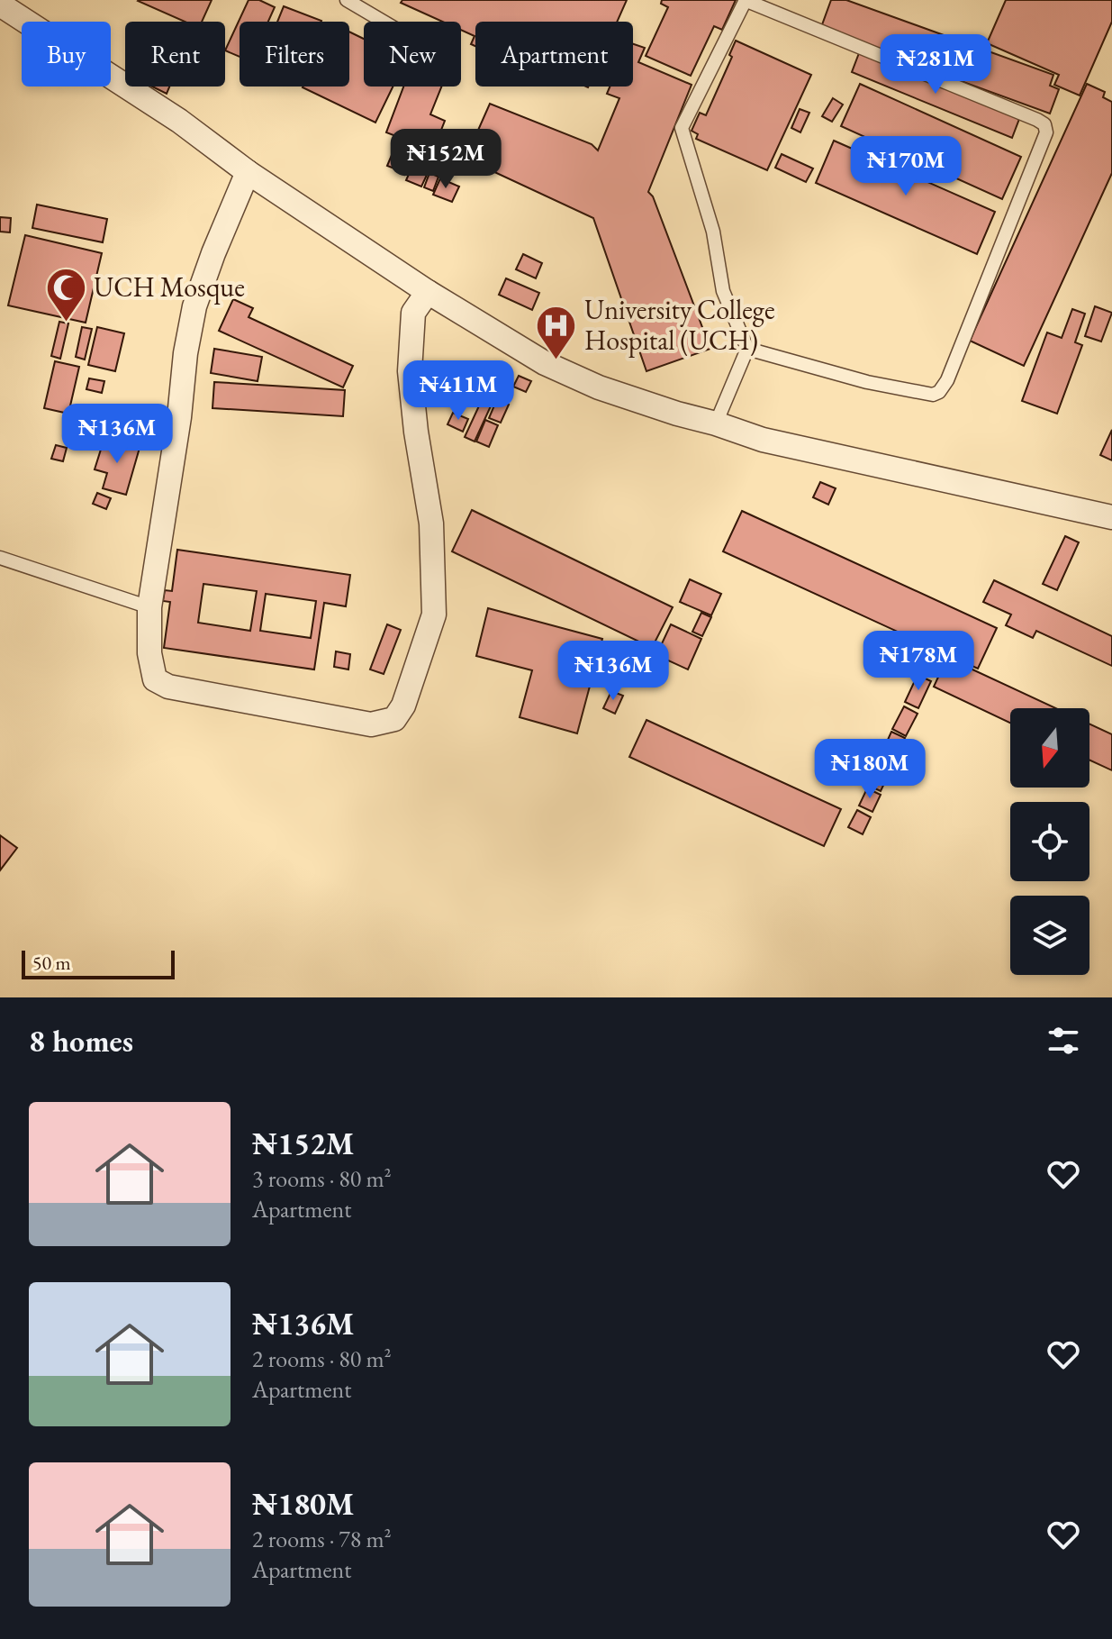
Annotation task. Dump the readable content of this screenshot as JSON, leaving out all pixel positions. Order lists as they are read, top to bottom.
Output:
{
  "places": {
    "mosque": ["UCH Mosque"],
    "hospital": ["University College Hospital (UCH)"]
  },
  "scale_bar": "50 m",
  "north": "bottom",
  "page": {
    "chip": [
      "Buy",
      "Rent",
      "Filters",
      "New",
      "Apartment"
    ],
    "price": [
      "₦281M",
      "₦152M",
      "₦170M",
      "₦411M",
      "₦136M",
      "₦178M",
      "₦136M",
      "₦180M"
    ],
    "scale": "50 m",
    "heading": "8 homes",
    "list": [
      {
        "name": "₦152M",
        "note": "3 rooms · 80 m² · Apartment"
      },
      {
        "name": "₦136M",
        "note": "2 rooms · 80 m² · Apartment"
      },
      {
        "name": "₦180M",
        "note": "2 rooms · 78 m² · Apartment"
      }
    ]
  }
}
